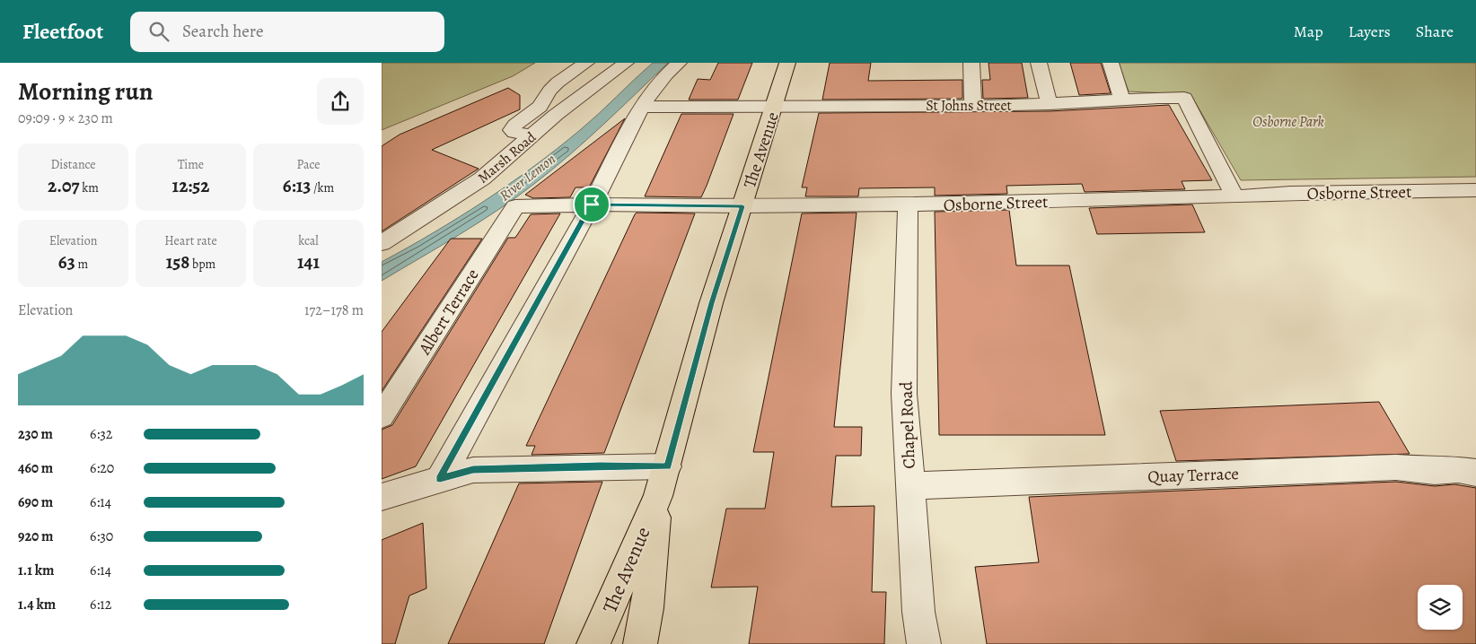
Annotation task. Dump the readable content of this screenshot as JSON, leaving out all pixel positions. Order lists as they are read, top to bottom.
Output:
{
  "streets": {
    "main road": ["The Avenue"],
    "street": [
      "St Johns Street",
      "Marsh Road",
      "Osborne Street",
      "Albert Terrace",
      "Chapel Road",
      "Quay Terrace"
    ]
  },
  "crossings": [
    ["St Johns Street", "The Avenue"],
    ["St Johns Street", "Osborne Street"],
    ["The Avenue", "Osborne Street"],
    ["Osborne Street", "Albert Terrace"],
    ["Osborne Street", "Chapel Road"],
    ["Chapel Road", "Quay Terrace"]
  ],
  "water": ["River Lemon"],
  "parks": ["Osborne Park"],
  "page": {
    "header": "Fleetfoot",
    "search": "Search here",
    "nav": ["Map", "Layers", "Share"],
    "heading": ["Morning run", "09:09 · 9 × 230 m"],
    "stats": [
      ["Distance", "2.07 km"],
      ["Time", "12:52"],
      ["Pace", "6:13 /km"],
      ["Elevation", "63 m"],
      ["Heart rate", "158 bpm"],
      ["kcal", "141"]
    ],
    "chart": ["Elevation", "172–178 m"],
    "list": [
      {
        "name": "230 m",
        "note": "6:32"
      },
      {
        "name": "460 m",
        "note": "6:20"
      },
      {
        "name": "690 m",
        "note": "6:14"
      },
      {
        "name": "920 m",
        "note": "6:30"
      },
      {
        "name": "1.1 km",
        "note": "6:14"
      },
      {
        "name": "1.4 km",
        "note": "6:12"
      }
    ]
  }
}
